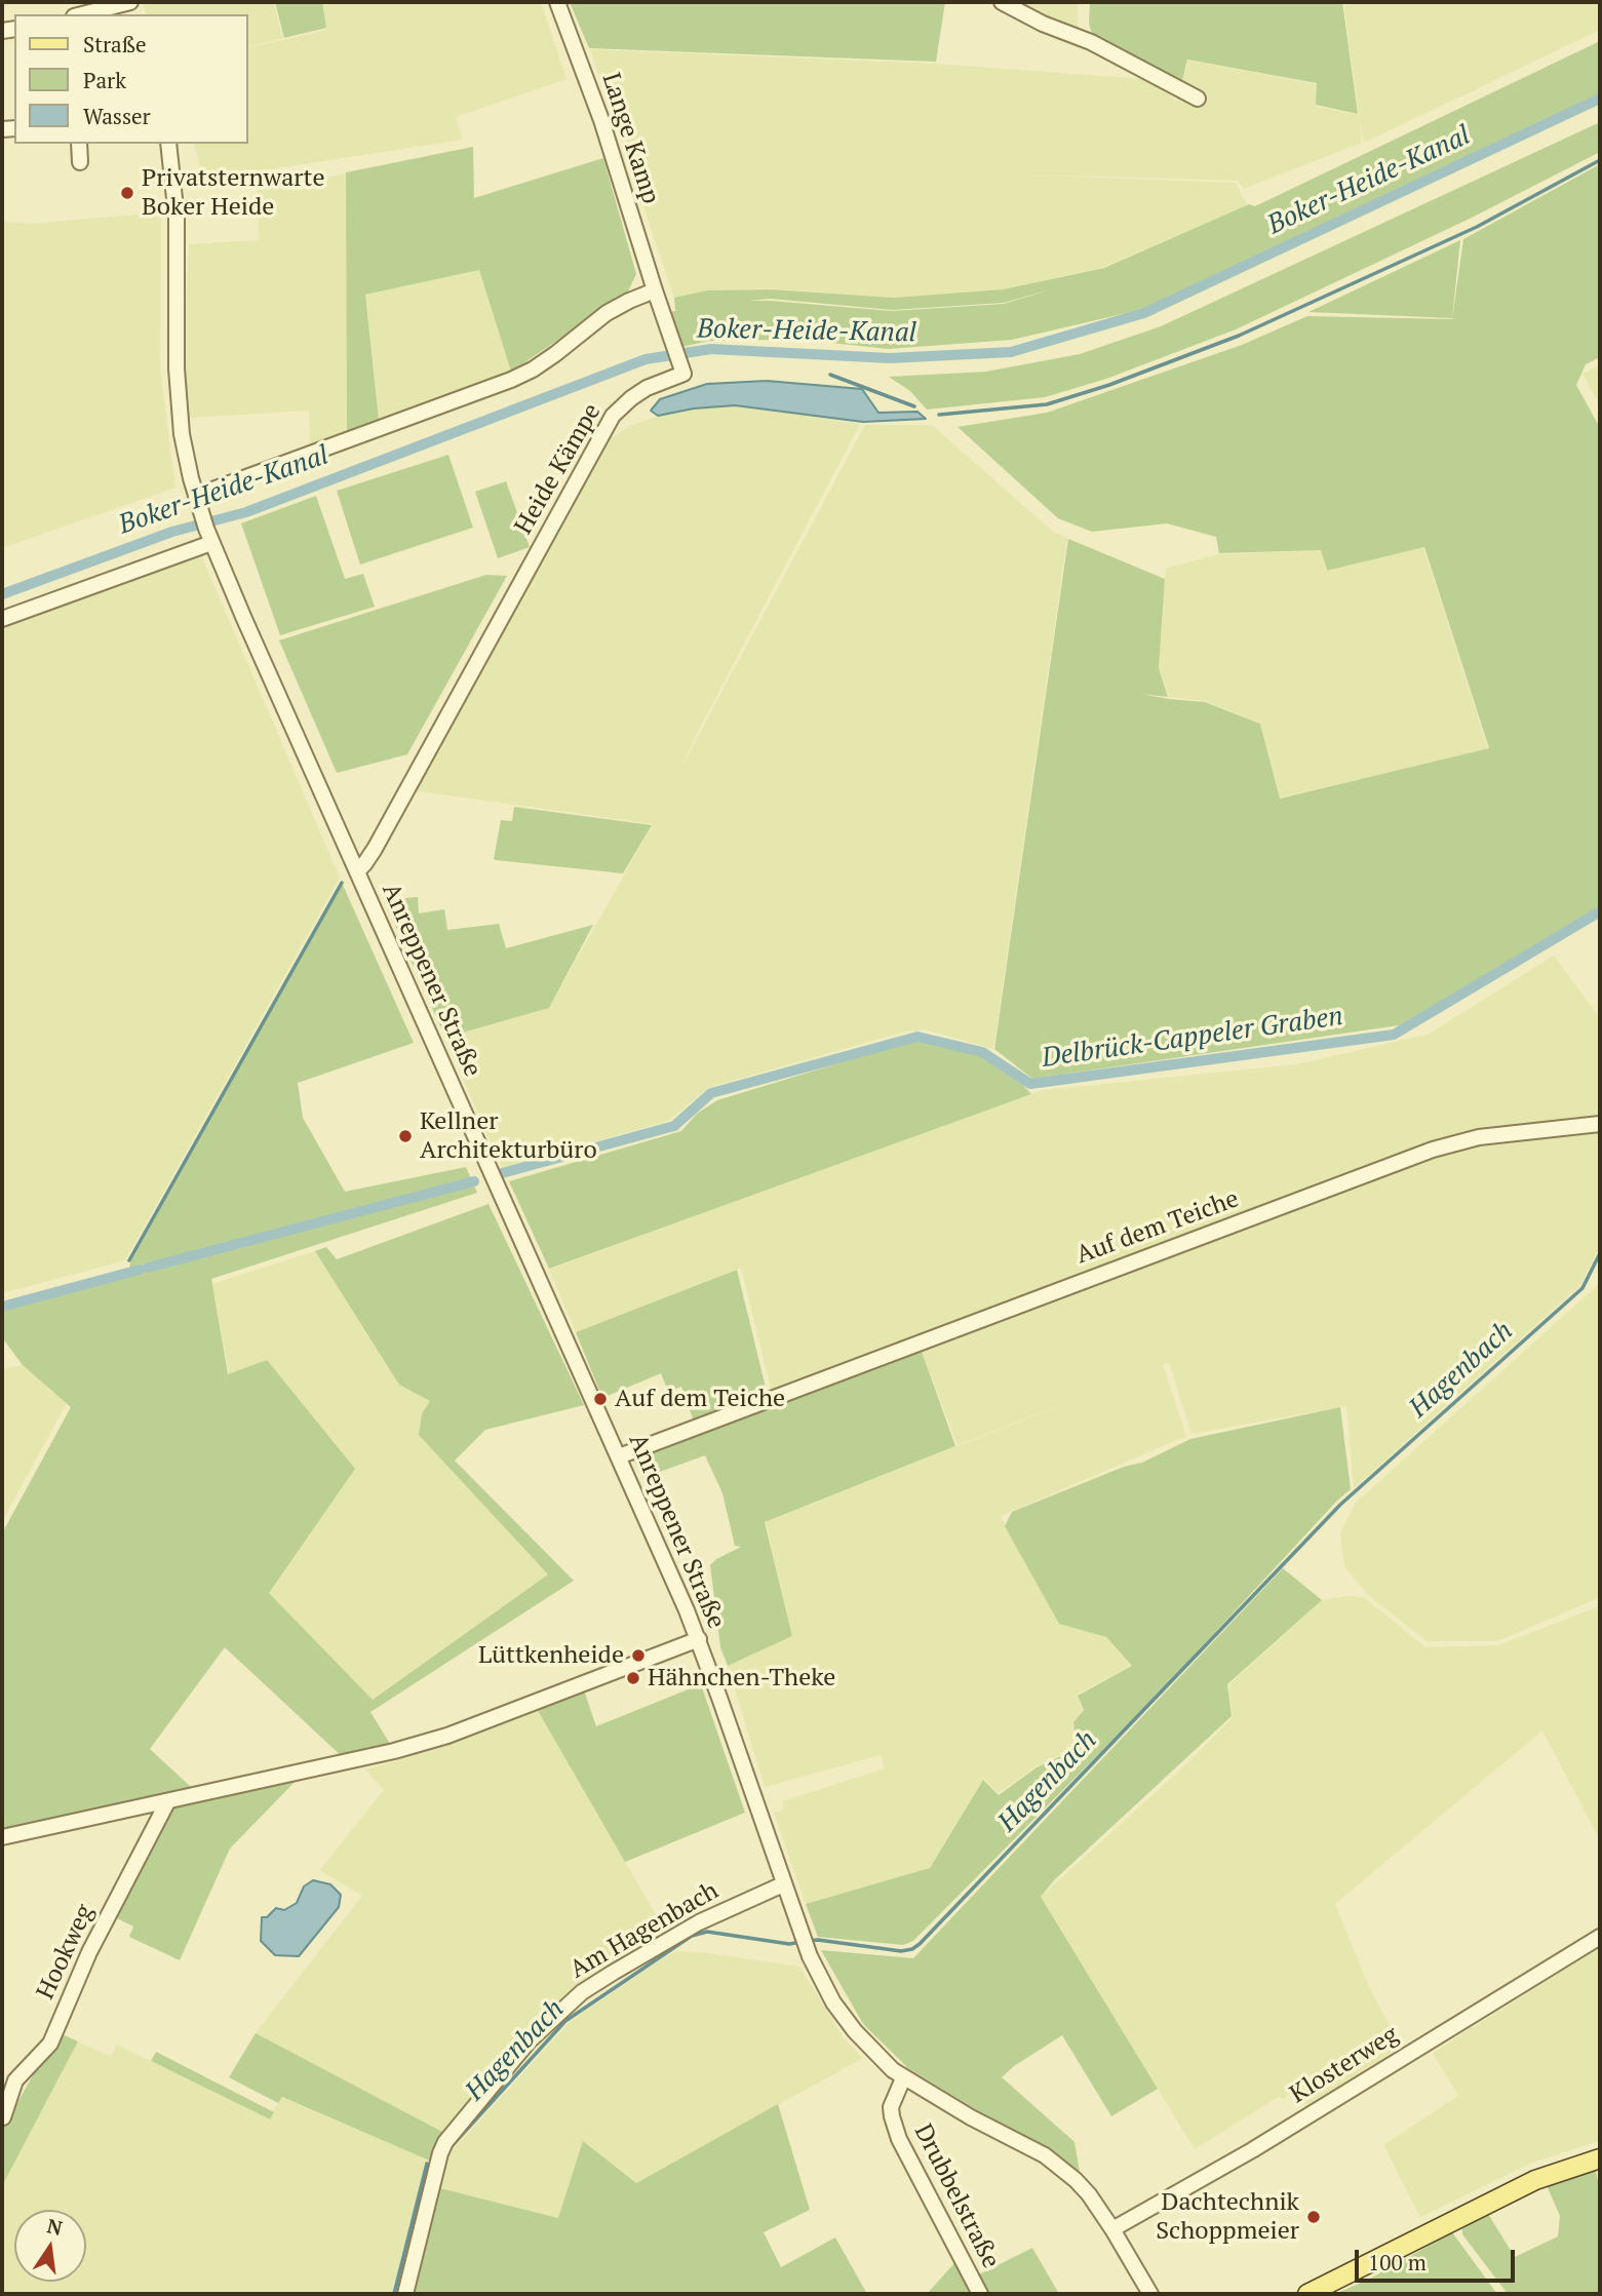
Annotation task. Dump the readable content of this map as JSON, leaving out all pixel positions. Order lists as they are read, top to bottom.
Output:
{
  "streets": {
    "street": [
      "Lange Kamp",
      "Heide Kämpe",
      "Anreppener Straße",
      "Auf dem Teiche",
      "Am Hagenbach",
      "Hookweg",
      "Klosterweg",
      "Drubbelstraße"
    ]
  },
  "crossings": [
    ["Lange Kamp", "Heide Kämpe"],
    ["Heide Kämpe", "Anreppener Straße"],
    ["Anreppener Straße", "Auf dem Teiche"],
    ["Anreppener Straße", "Am Hagenbach"],
    ["Anreppener Straße", "Klosterweg"],
    ["Anreppener Straße", "Drubbelstraße"]
  ],
  "water": ["Boker-Heide-Kanal", "Delbrück-Cappeler Graben", "Hagenbach"],
  "places": [
    "Privatsternwarte Boker Heide",
    "Kellner Architekturbüro",
    "Auf dem Teiche",
    "Lüttkenheide",
    "Hähnchen-Theke",
    "Dachtechnik Schoppmeier"
  ],
  "legend": ["Straße", "Park", "Wasser"],
  "scale_bar": "100 m",
  "north": "top"
}
